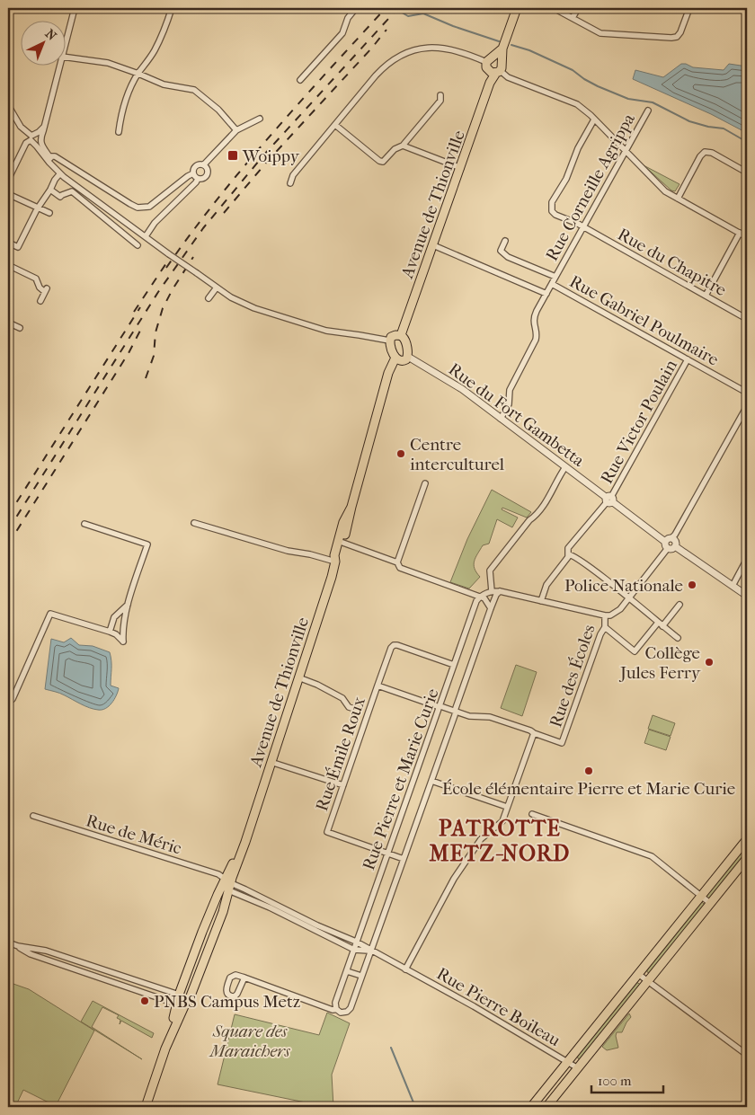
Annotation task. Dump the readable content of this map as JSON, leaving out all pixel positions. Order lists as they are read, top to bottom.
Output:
{
  "streets": {
    "main road": ["Avenue de Thionville"],
    "street": [
      "Rue Corneille Agrippa",
      "Rue du Chapitre",
      "Rue Gabriel Poulmaire",
      "Rue du Fort Gambetta",
      "Rue Victor Poulain",
      "Rue des Écoles",
      "Rue Émile Roux",
      "Rue Pierre et Marie Curie",
      "Rue de Méric",
      "Rue Pierre Boileau"
    ]
  },
  "crossings": [
    ["Rue Corneille Agrippa", "Rue du Chapitre"],
    ["Rue Corneille Agrippa", "Rue Gabriel Poulmaire"],
    ["Rue Corneille Agrippa", "Rue du Fort Gambetta"],
    ["Avenue de Thionville", "Rue Gabriel Poulmaire"],
    ["Avenue de Thionville", "Rue de Méric"],
    ["Avenue de Thionville", "Rue Pierre Boileau"],
    ["Rue Gabriel Poulmaire", "Rue Victor Poulain"],
    ["Rue du Fort Gambetta", "Rue Victor Poulain"],
    ["Rue Émile Roux", "Rue Pierre et Marie Curie"],
    ["Rue Pierre et Marie Curie", "Rue Pierre Boileau"],
    ["Rue de Méric", "Rue Pierre Boileau"]
  ],
  "districts": ["PATROTTE METZ-NORD"],
  "parks": ["Square des Maraichers"],
  "places": {
    "transit": ["Woippy"],
    "other": [
      "Centre interculturel",
      "Police Nationale",
      "Collège Jules Ferry",
      "École élémentaire Pierre et Marie Curie",
      "PNBS Campus Metz"
    ]
  },
  "scale_bar": "100 m",
  "north": "top right"
}
